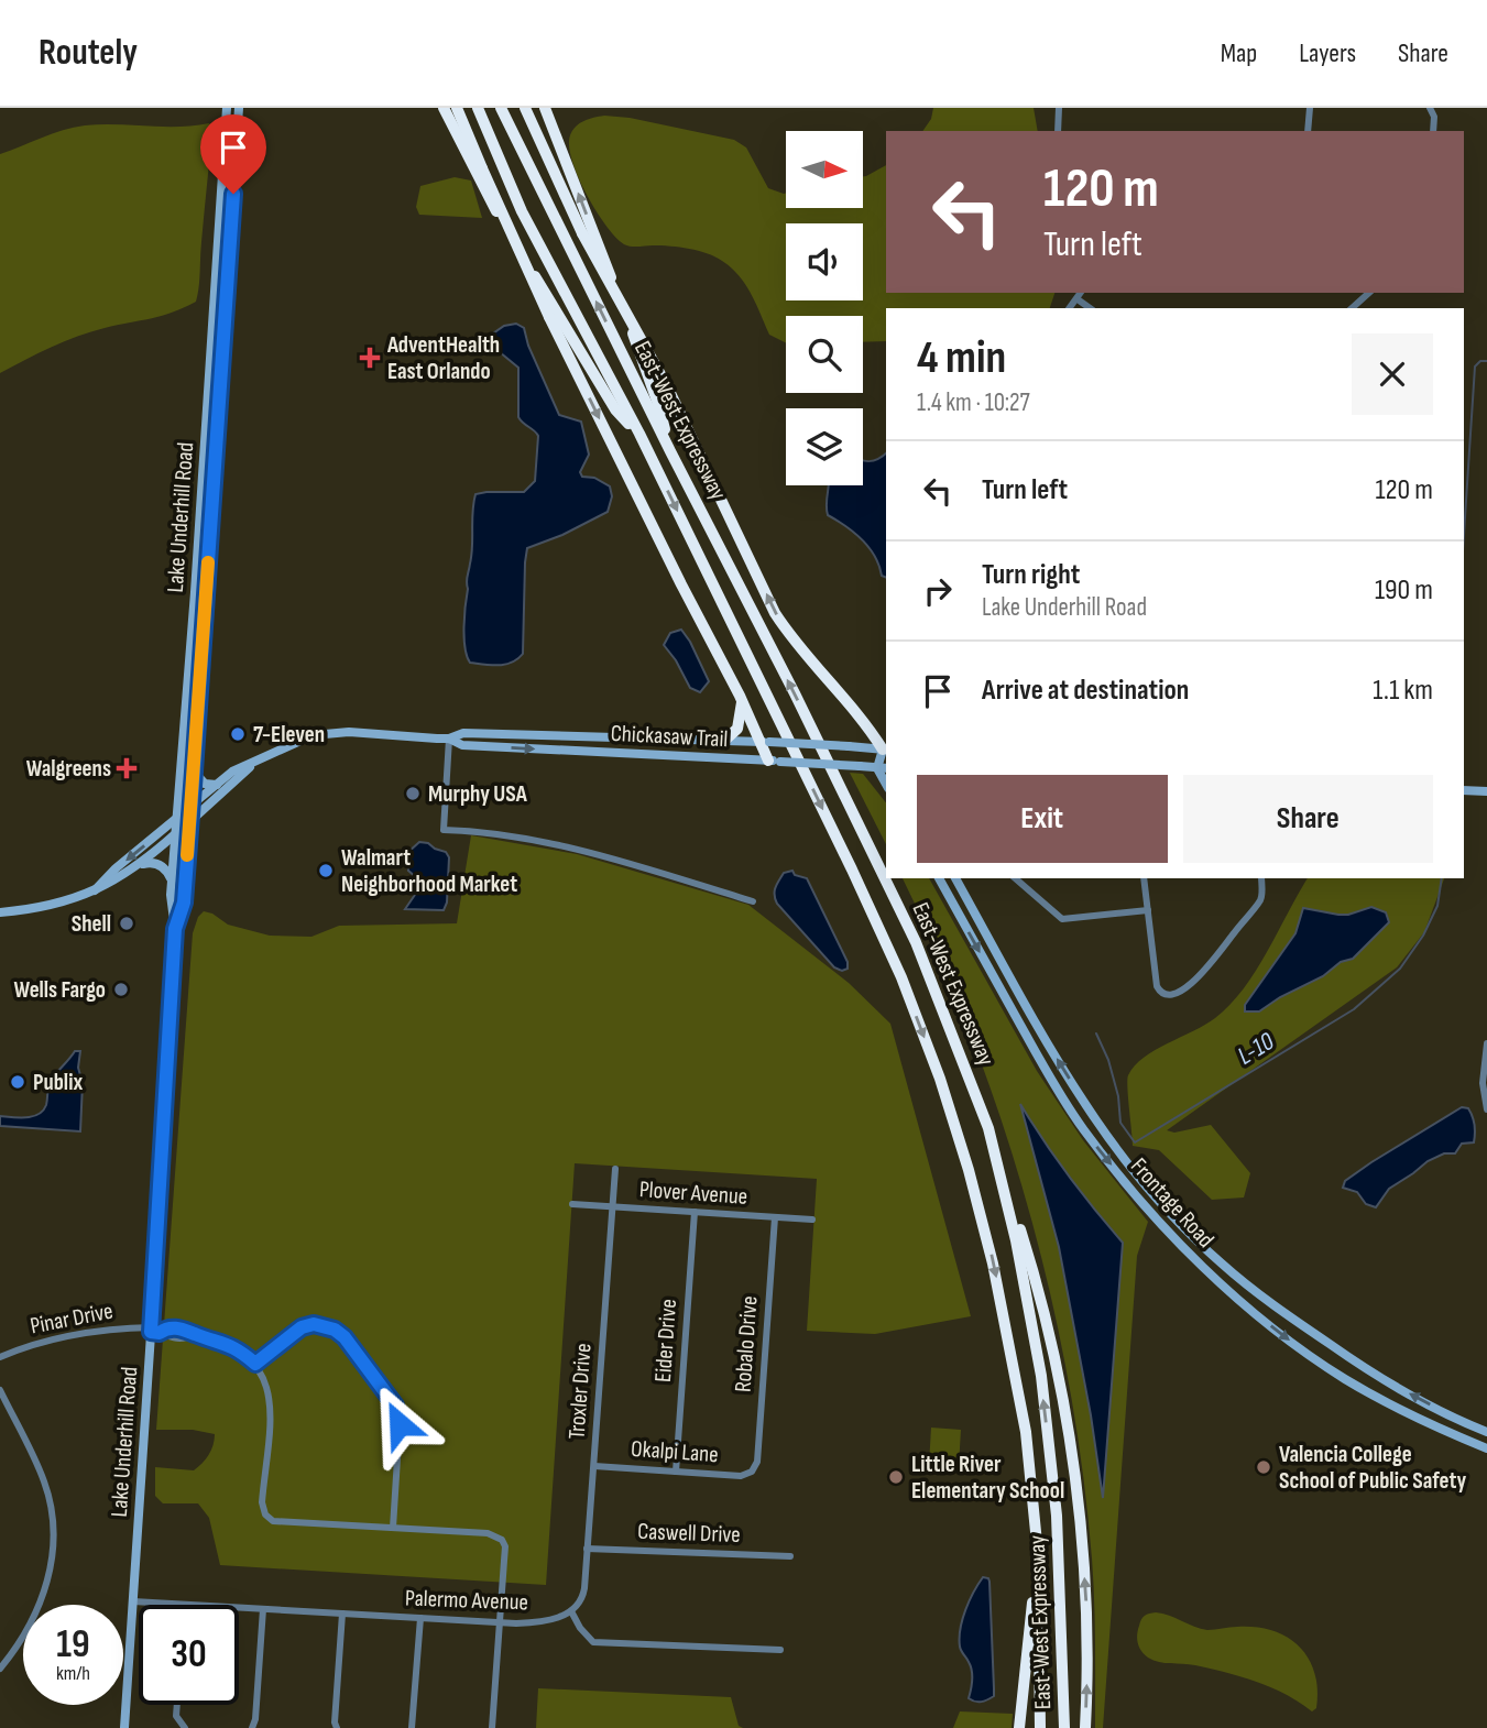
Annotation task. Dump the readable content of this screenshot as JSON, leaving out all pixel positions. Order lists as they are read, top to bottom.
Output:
{
  "streets": {
    "highway": ["East-West Expressway"],
    "street": [
      "Lake Underhill Road",
      "Chickasaw Trail",
      "Plover Avenue",
      "Frontage Road",
      "Pinar Drive",
      "Eider Drive",
      "Robalo Drive",
      "Troxler Drive",
      "Okalpi Lane",
      "Caswell Drive",
      "Palermo Avenue"
    ]
  },
  "crossings": [
    ["Lake Underhill Road", "Chickasaw Trail"],
    ["Lake Underhill Road", "Pinar Drive"],
    ["Lake Underhill Road", "Palermo Avenue"],
    ["Plover Avenue", "Eider Drive"],
    ["Plover Avenue", "Robalo Drive"],
    ["Plover Avenue", "Troxler Drive"],
    ["Eider Drive", "Okalpi Lane"],
    ["Robalo Drive", "Okalpi Lane"],
    ["Troxler Drive", "Okalpi Lane"],
    ["Troxler Drive", "Caswell Drive"],
    ["Troxler Drive", "Palermo Avenue"]
  ],
  "water": ["L-10"],
  "places": {
    "health": ["AdventHealth East Orlando", "Walgreens"],
    "other": [
      "7-Eleven",
      "Murphy USA",
      "Walmart Neighborhood Market",
      "Shell",
      "Wells Fargo",
      "Publix",
      "Valencia College School of Public Safety",
      "Little River Elementary School"
    ]
  },
  "north": "right",
  "page": {
    "header": "Routely",
    "nav": ["Map", "Layers", "Share"],
    "turn": ["120 m", "Turn left"],
    "heading": ["4 min", "1.4 km · 10:27"],
    "list": [
      {
        "name": "Turn left",
        "value": "120 m"
      },
      {
        "name": "Turn right",
        "note": "Lake Underhill Road",
        "value": "190 m"
      },
      {
        "name": "Arrive at destination",
        "value": "1.1 km"
      }
    ],
    "buttons": ["Exit", "Share"],
    "speed": "19 km/h",
    "limit": "30"
  }
}
